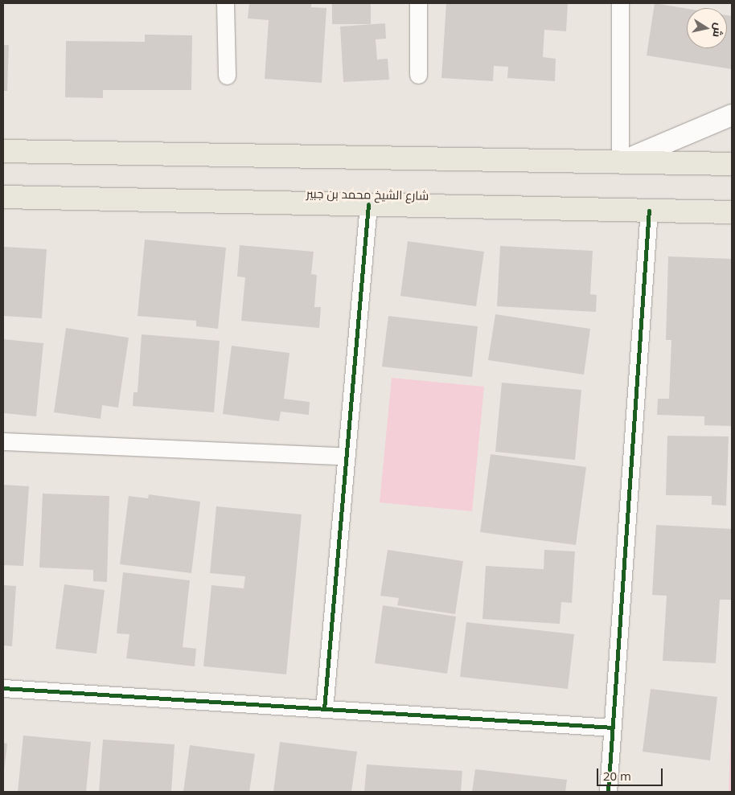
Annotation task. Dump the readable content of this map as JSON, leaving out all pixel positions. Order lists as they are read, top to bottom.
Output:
{
  "streets": {
    "main road": ["شارع الشيخ محمد بن جبير"]
  },
  "scale_bar": "20 m",
  "north": "right"
}
